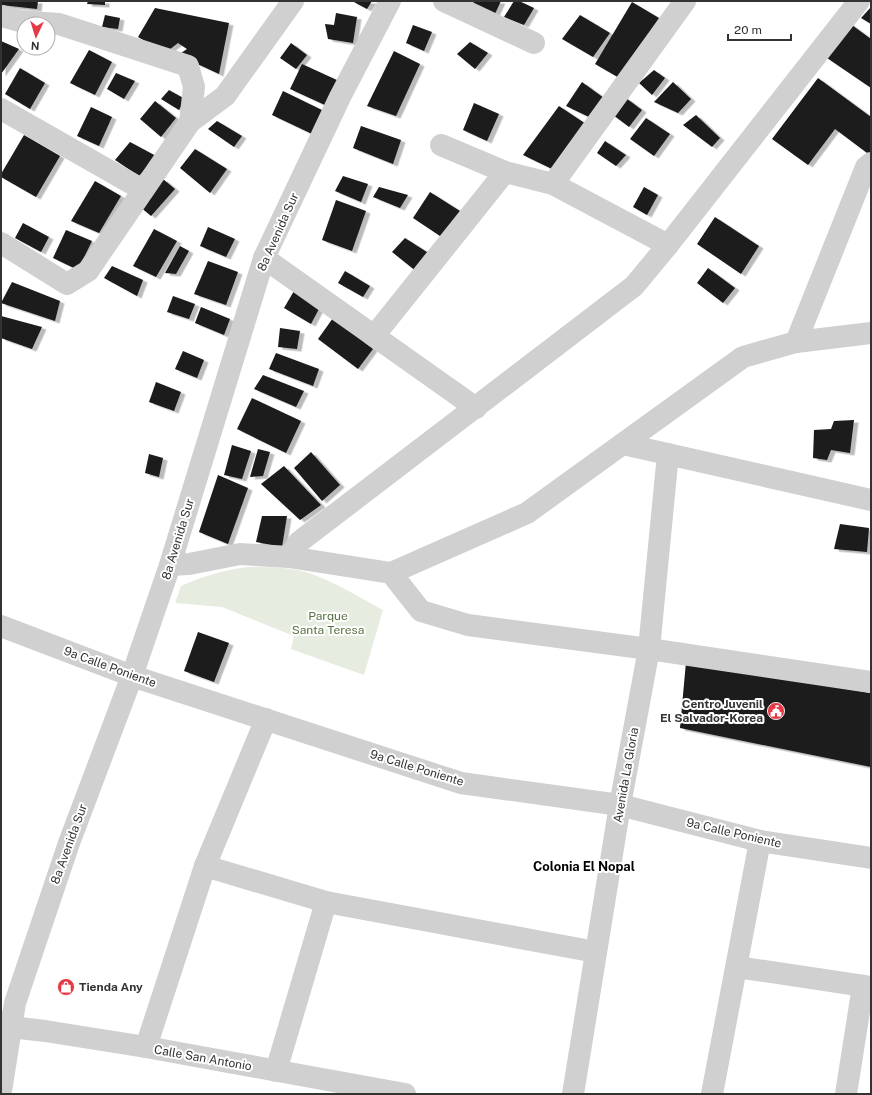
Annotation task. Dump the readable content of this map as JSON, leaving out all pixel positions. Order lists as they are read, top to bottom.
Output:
{
  "streets": {
    "street": [
      "8a Avenida Sur",
      "9a Calle Poniente",
      "Avenida La Gloria",
      "Calle San Antonio"
    ]
  },
  "crossings": [
    ["8a Avenida Sur", "9a Calle Poniente"],
    ["8a Avenida Sur", "Calle San Antonio"],
    ["9a Calle Poniente", "Avenida La Gloria"]
  ],
  "districts": ["Colonia El Nopal"],
  "parks": ["Parque Santa Teresa"],
  "places": {
    "public building": ["Centro Juvenil El Salvador-Korea"],
    "shop": ["Tienda Any"]
  },
  "scale_bar": "20 m",
  "north": "bottom"
}
